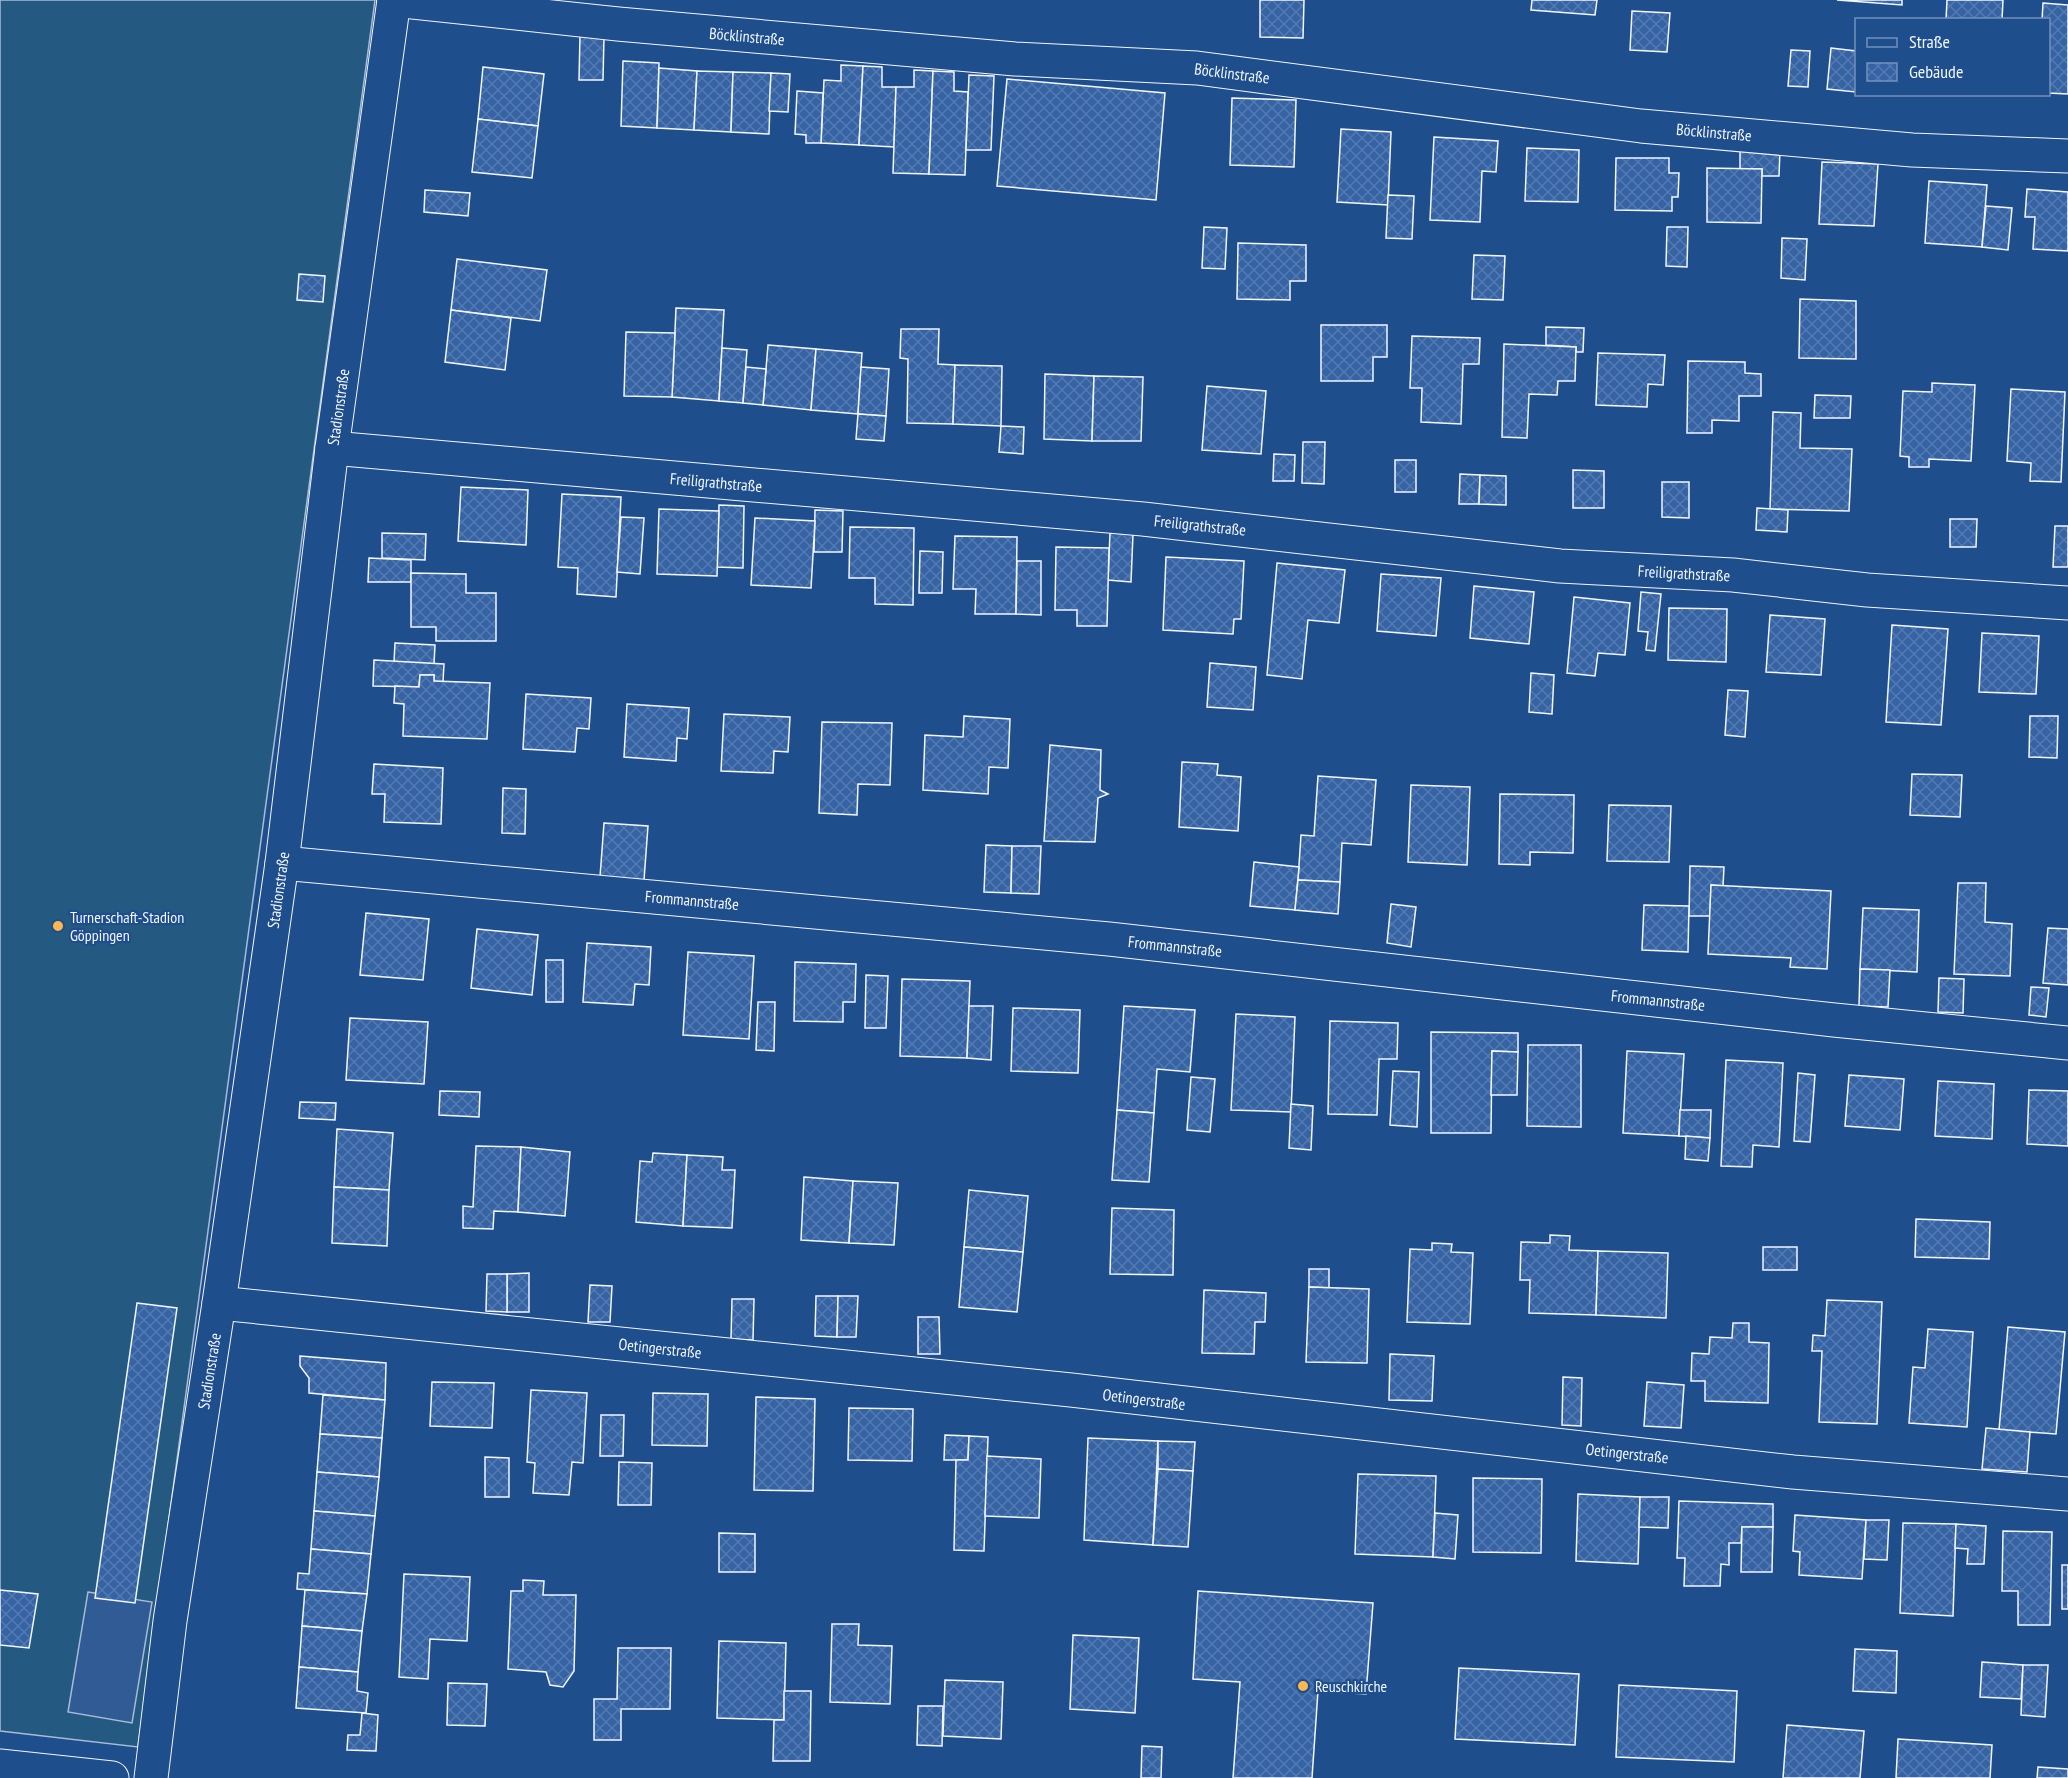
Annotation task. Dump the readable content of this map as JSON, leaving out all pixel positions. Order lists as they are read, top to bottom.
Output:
{
  "streets": {
    "street": [
      "Böcklinstraße",
      "Stadionstraße",
      "Freiligrathstraße",
      "Frommannstraße",
      "Oetingerstraße"
    ]
  },
  "crossings": [
    ["Böcklinstraße", "Stadionstraße"],
    ["Stadionstraße", "Freiligrathstraße"],
    ["Stadionstraße", "Frommannstraße"],
    ["Stadionstraße", "Oetingerstraße"]
  ],
  "places": ["Turnerschaft-Stadion Göppingen", "Reuschkirche"],
  "legend": ["Straße", "Gebäude"]
}
